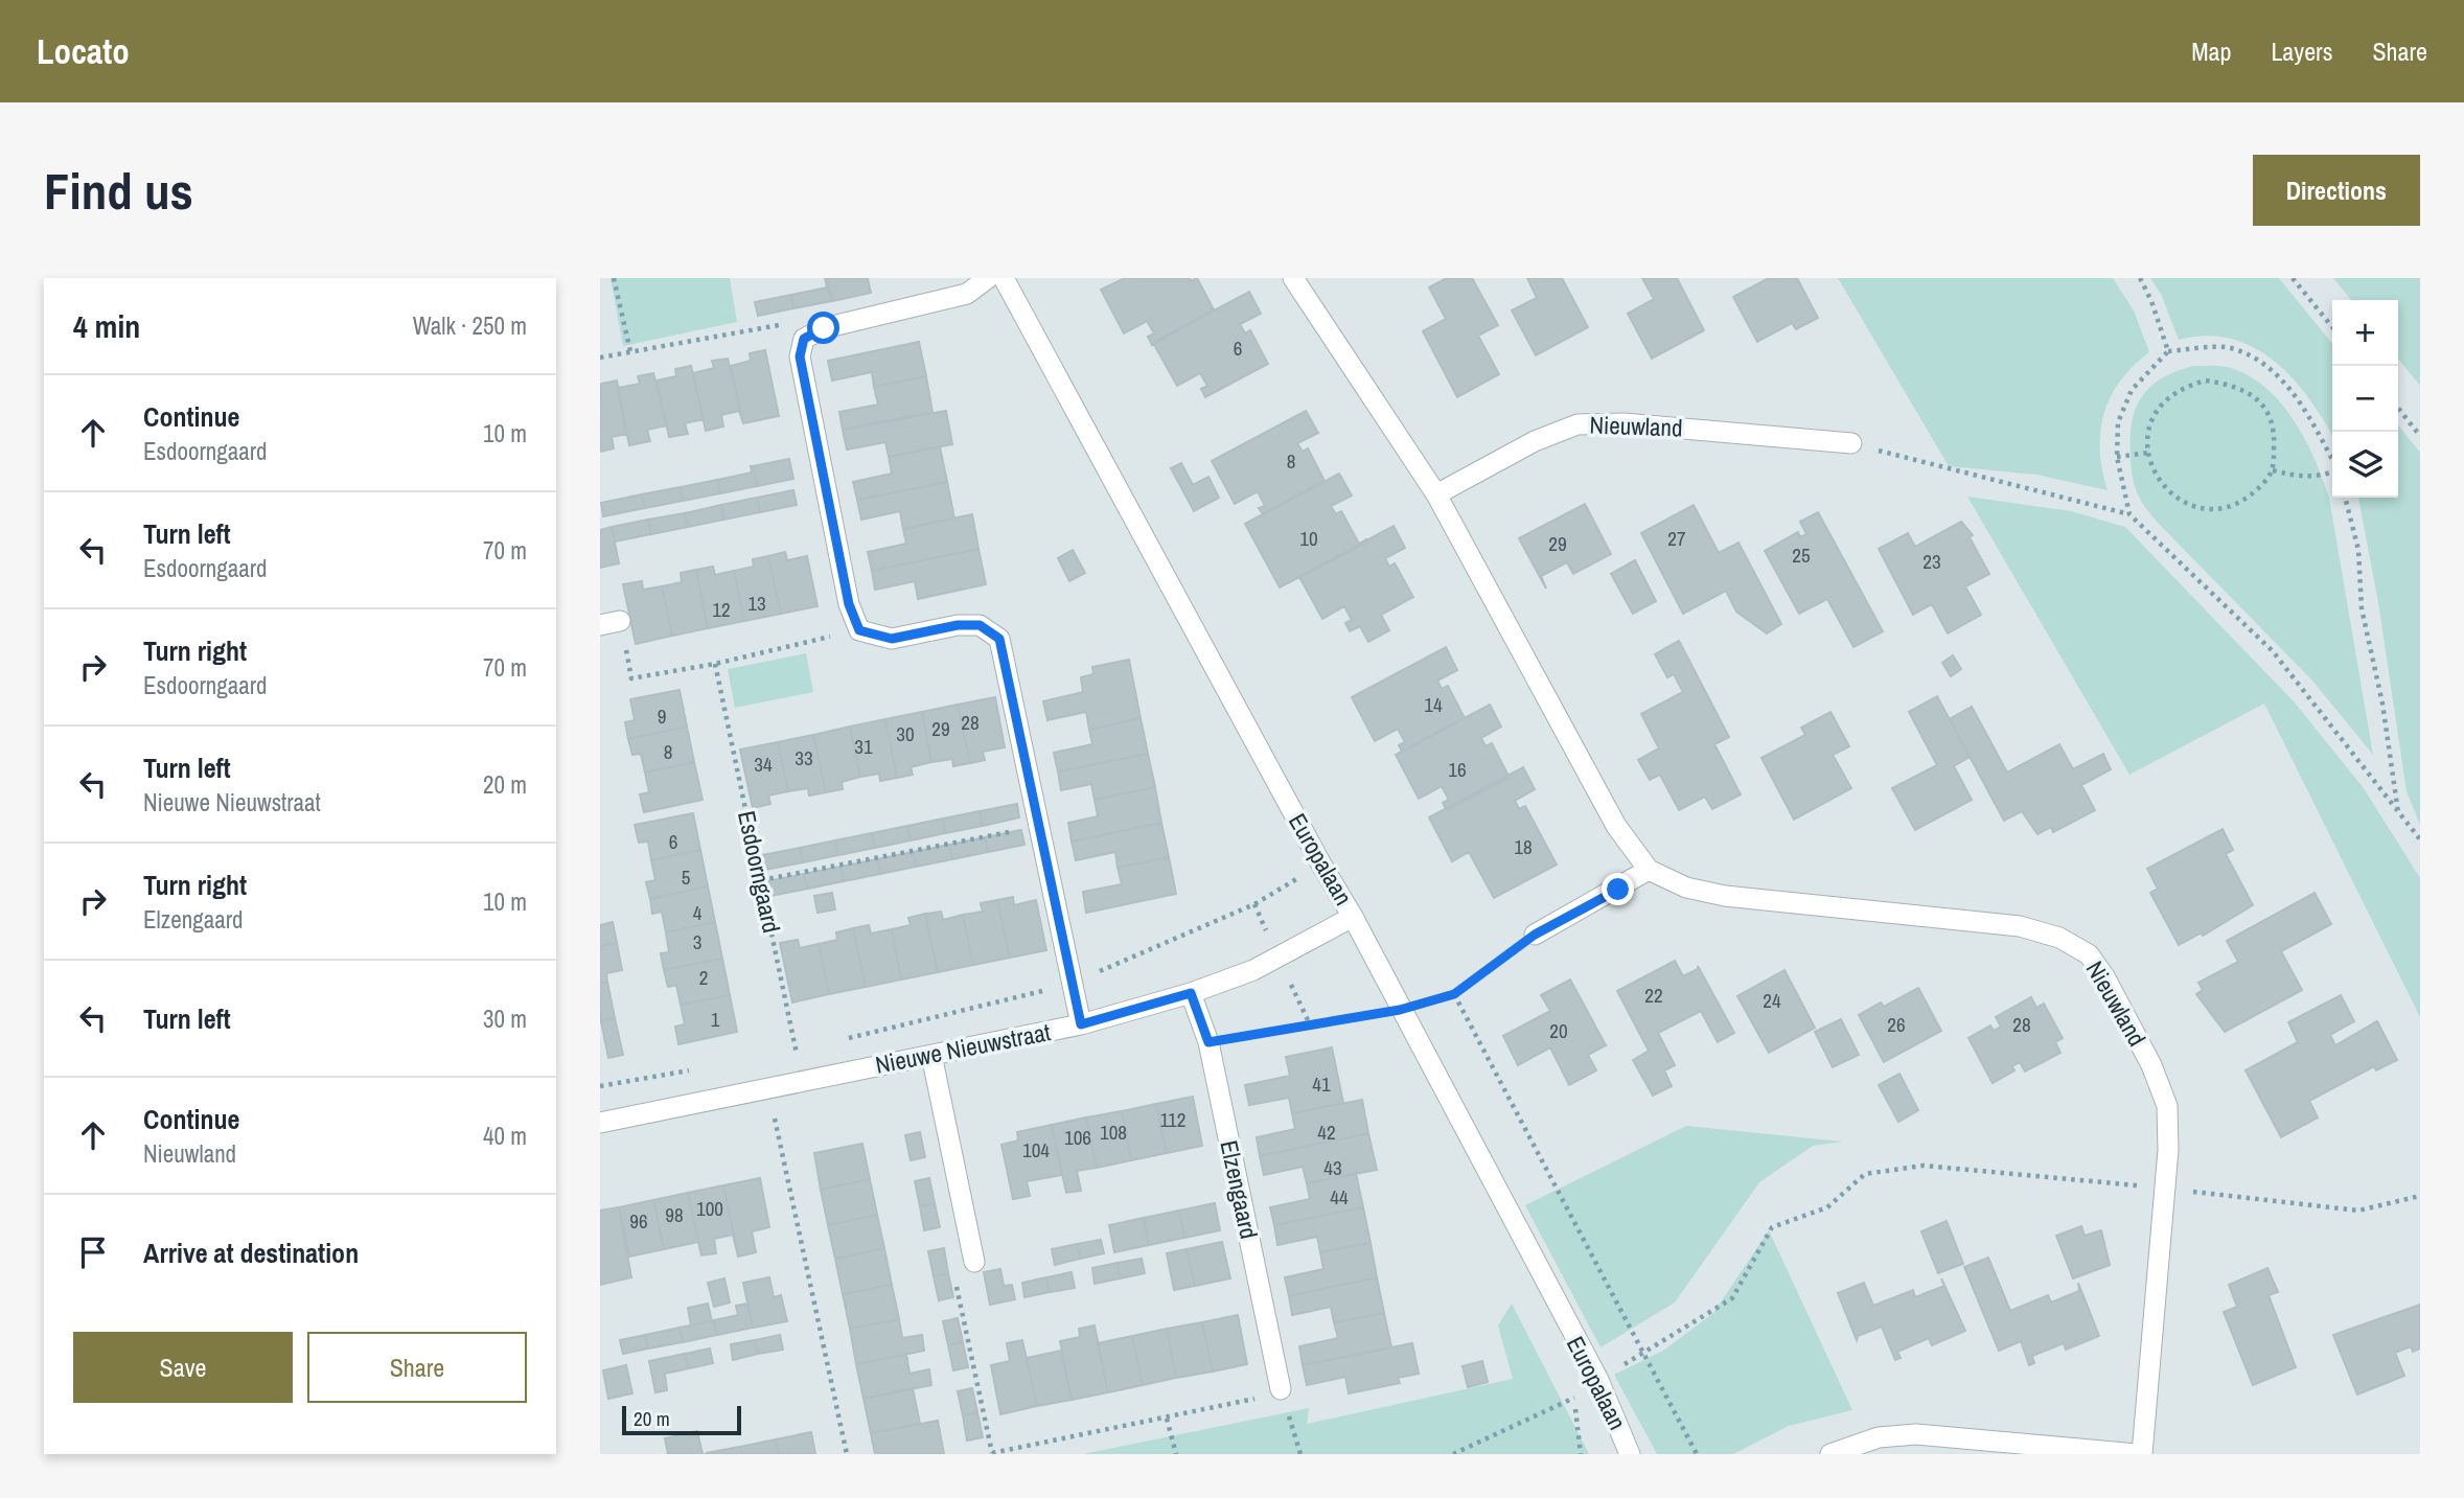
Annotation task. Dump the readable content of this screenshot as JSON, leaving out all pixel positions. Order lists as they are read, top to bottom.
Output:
{
  "streets": {
    "street": [
      "Nieuwland",
      "Europalaan",
      "Nieuwe Nieuwstraat",
      "Elzengaard"
    ],
    "path": ["Esdoorngaard"]
  },
  "crossings": [
    ["Europalaan", "Nieuwe Nieuwstraat"],
    ["Esdoorngaard", "Nieuwe Nieuwstraat"],
    ["Nieuwe Nieuwstraat", "Elzengaard"]
  ],
  "house_numbers": [
    "6",
    "8",
    "10",
    "27",
    "29",
    "25",
    "23",
    "13",
    "12",
    "14",
    "9",
    "28",
    "29",
    "30",
    "31",
    "8",
    "33",
    "34",
    "16",
    "6",
    "18",
    "5",
    "4",
    "3",
    "2",
    "22",
    "24",
    "1",
    "26",
    "28",
    "20",
    "41",
    "112",
    "108",
    "42",
    "106",
    "104",
    "43",
    "44",
    "100",
    "98",
    "96"
  ],
  "scale_bar": "20 m",
  "page": {
    "header": "Locato",
    "nav": ["Map", "Layers", "Share"],
    "buttons": [
      "Directions",
      ["Save", "Share"]
    ],
    "title": "Find us",
    "heading": ["4 min", "Walk · 250 m"],
    "map_buttons": ["+", "−"],
    "list": [
      ["Continue", "Esdoorngaard", "10 m"],
      ["Turn left", "Esdoorngaard", "70 m"],
      ["Turn right", "Esdoorngaard", "70 m"],
      ["Turn left", "Nieuwe Nieuwstraat", "20 m"],
      ["Turn right", "Elzengaard", "10 m"],
      ["Turn left", "30 m"],
      ["Continue", "Nieuwland", "40 m"],
      "Arrive at destination"
    ],
    "scale": "20 m"
  }
}
